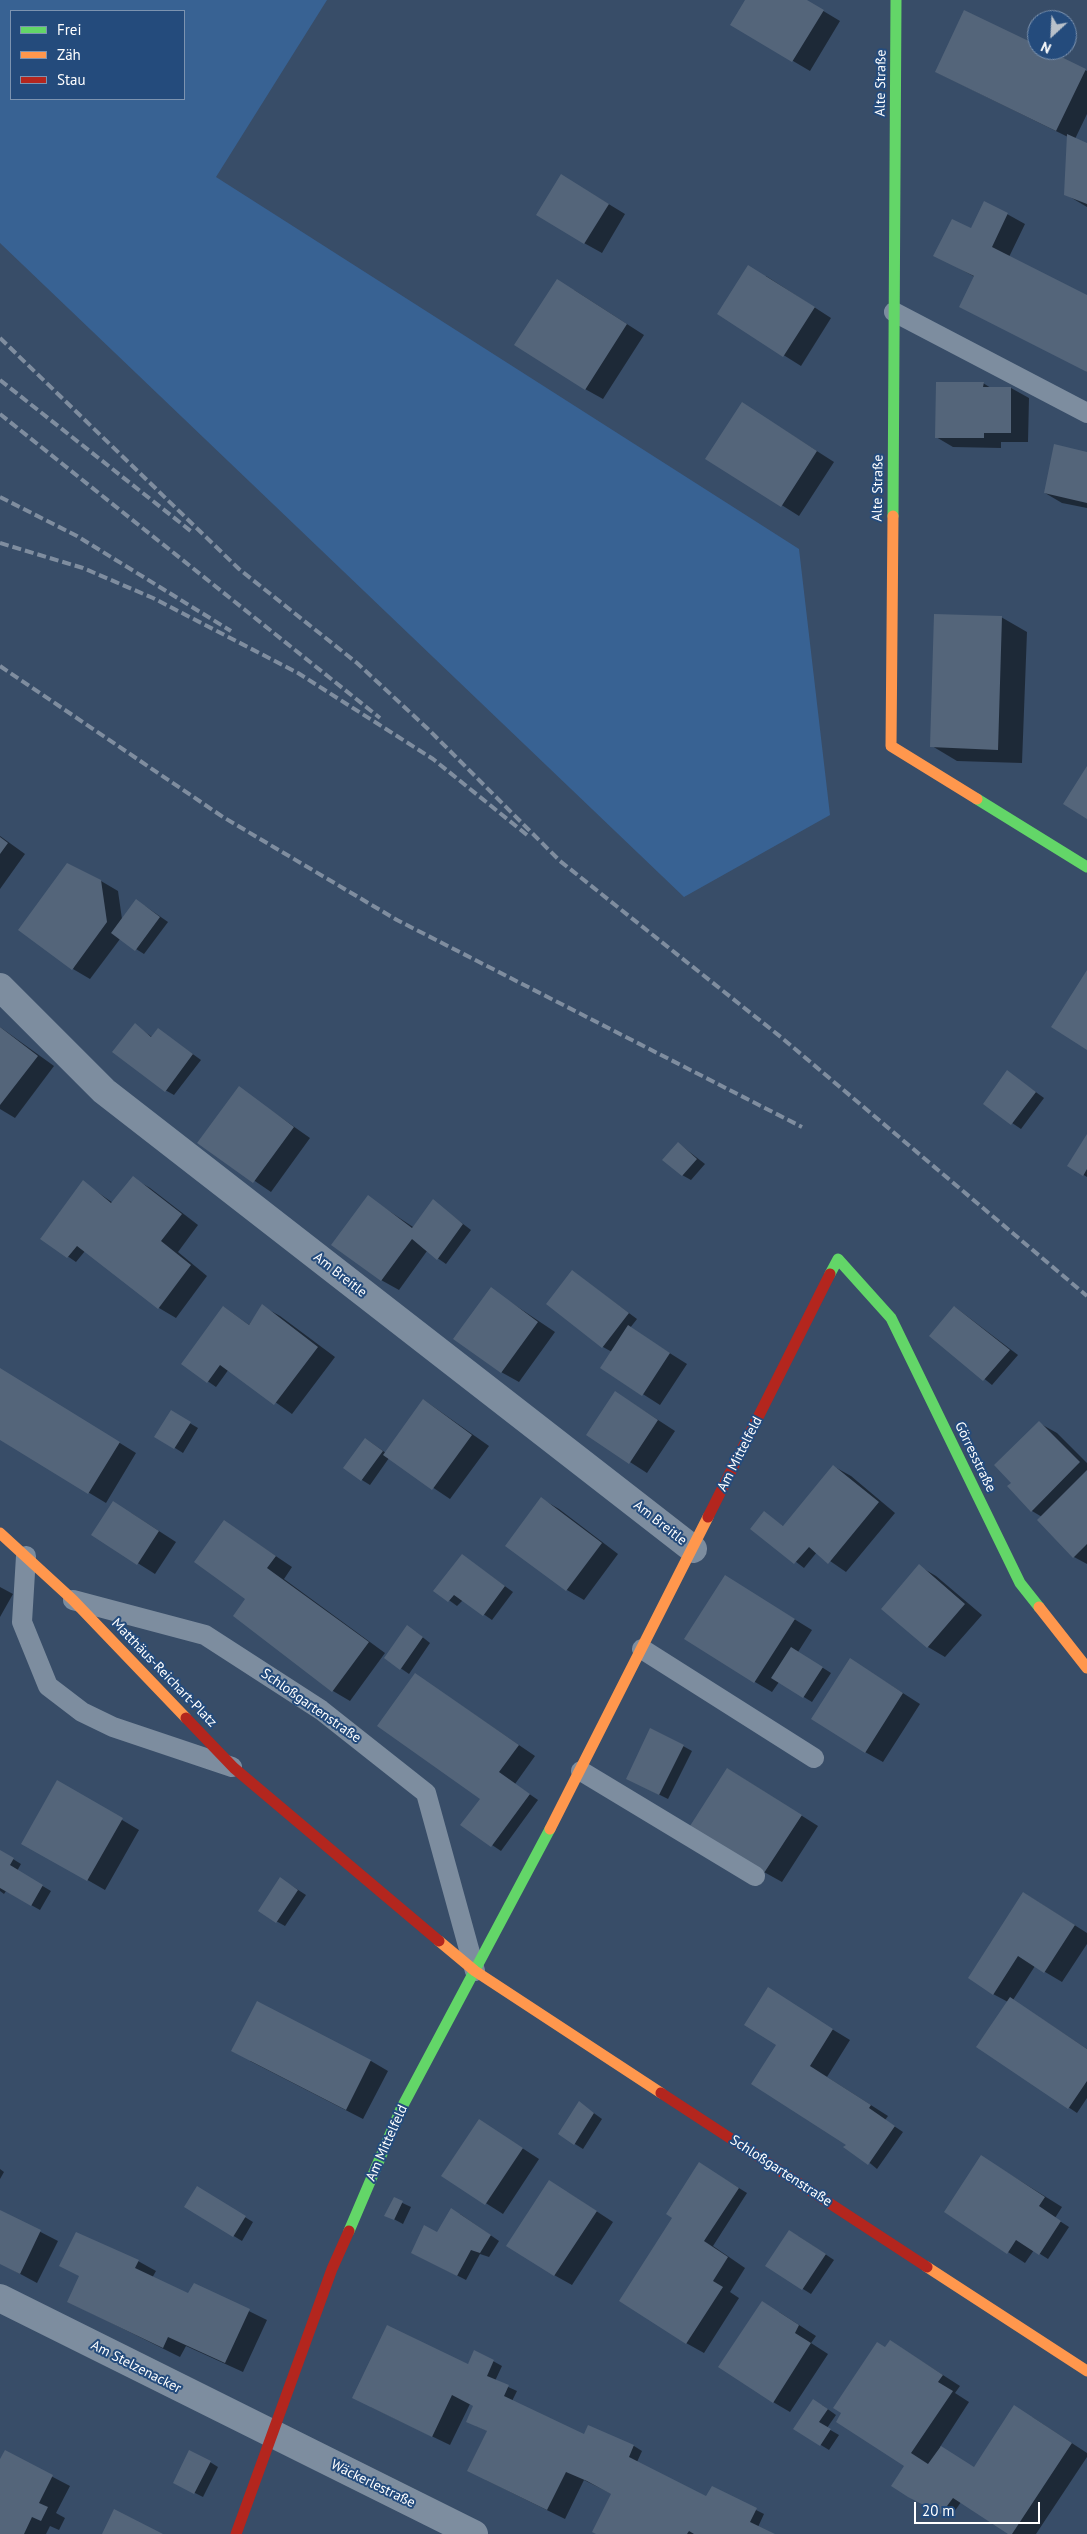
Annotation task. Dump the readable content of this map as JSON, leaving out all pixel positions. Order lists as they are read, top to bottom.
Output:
{
  "streets": {
    "street": [
      "Alte Straße",
      "Am Breitle",
      "Am Mittelfeld",
      "Görresstraße",
      "Matthäus-Reichart-Platz",
      "Schloßgartenstraße",
      "Am Stelzenacker",
      "Wäckerlestraße"
    ]
  },
  "crossings": [
    ["Am Breitle", "Am Mittelfeld"],
    ["Am Mittelfeld", "Görresstraße"],
    ["Am Mittelfeld", "Schloßgartenstraße"],
    ["Am Mittelfeld", "Am Stelzenacker"],
    ["Am Mittelfeld", "Wäckerlestraße"],
    ["Matthäus-Reichart-Platz", "Schloßgartenstraße"],
    ["Am Stelzenacker", "Wäckerlestraße"]
  ],
  "legend": ["Frei", "Zäh", "Stau"],
  "scale_bar": "20 m",
  "north": "bottom left"
}
